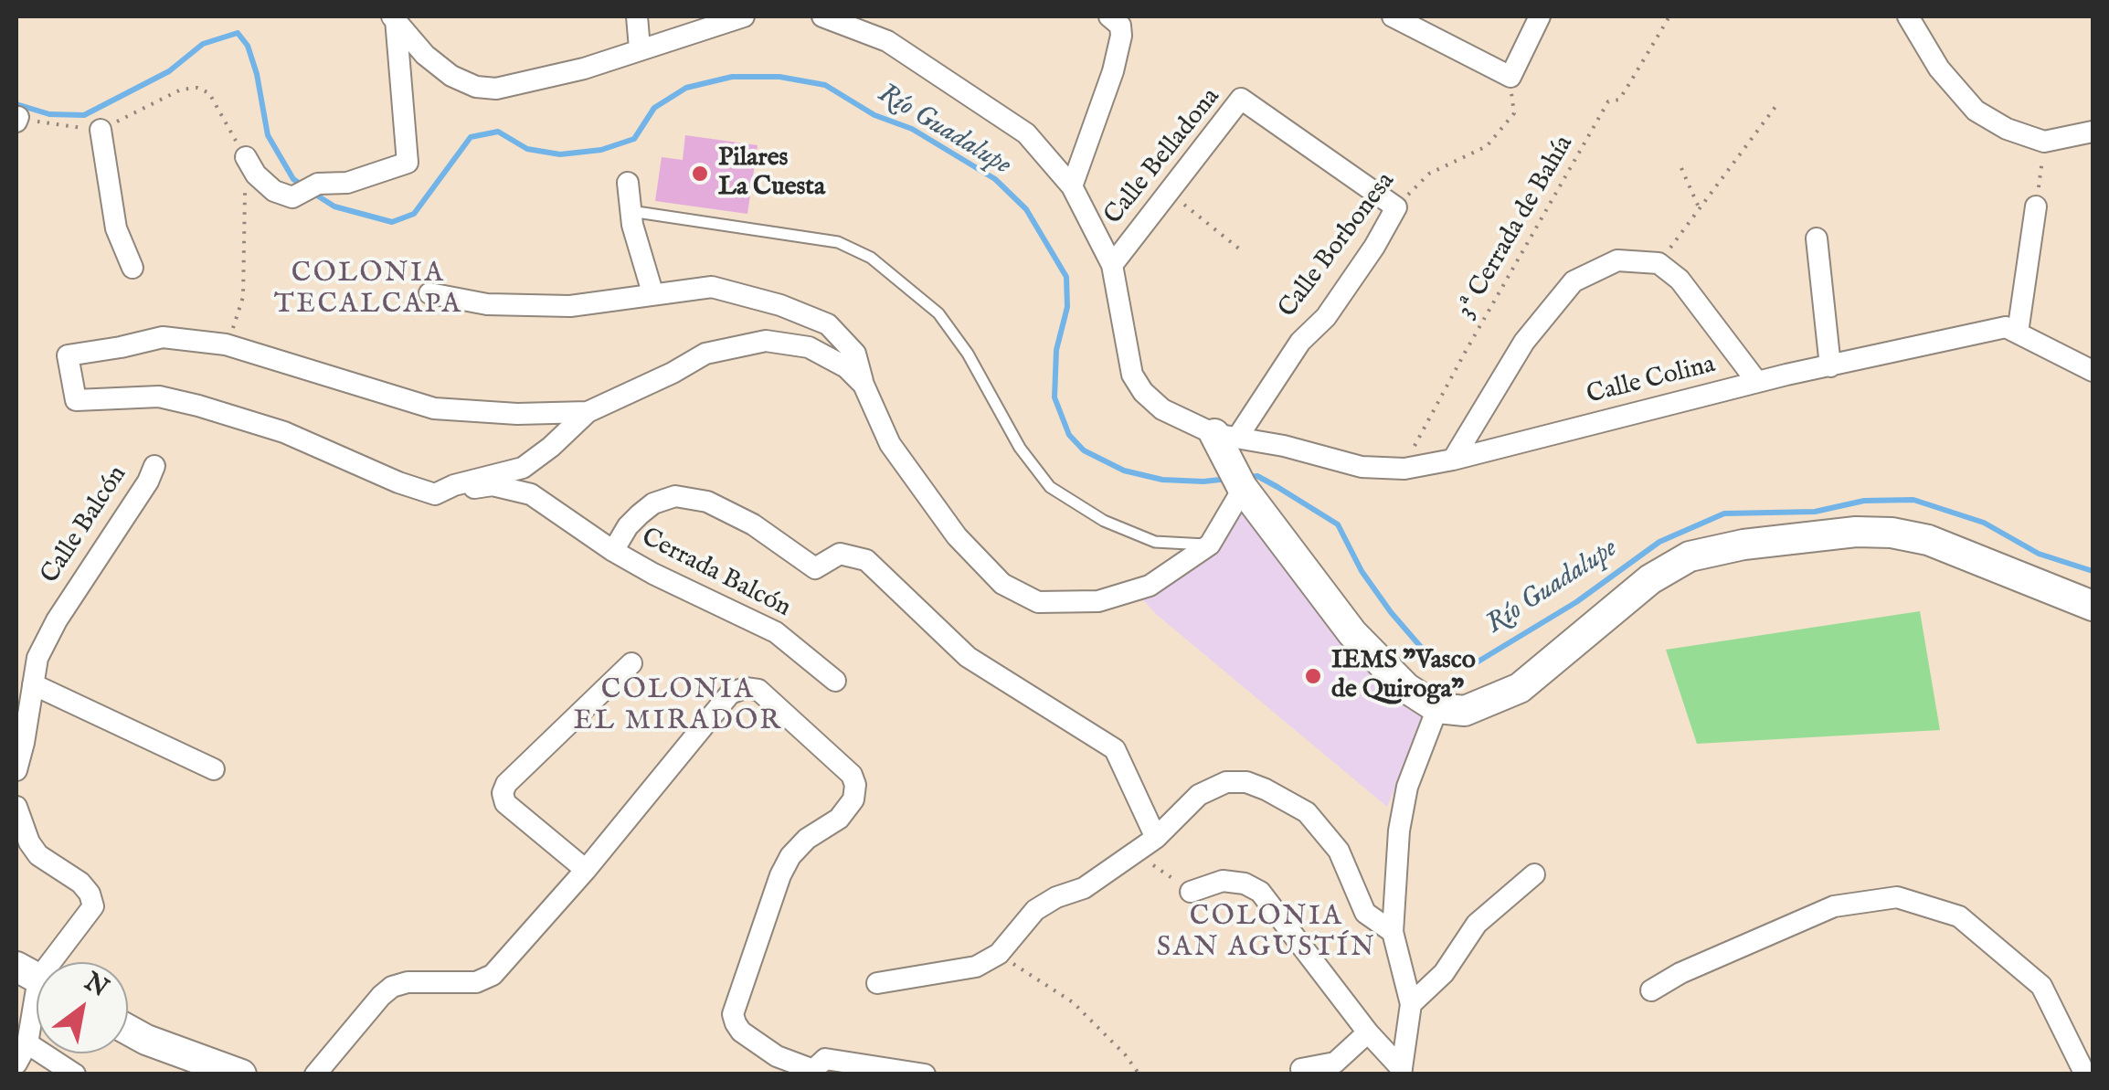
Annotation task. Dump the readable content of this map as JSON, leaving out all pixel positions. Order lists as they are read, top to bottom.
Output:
{
  "streets": {
    "street": [
      "Calle Belladona",
      "Calle Borbonesa",
      "Calle Colina",
      "Calle Balcón",
      "Cerrada Balcón"
    ],
    "path": ["3ª Cerrada de Bahía"]
  },
  "crossings": [
    ["Calle Belladona", "Calle Borbonesa"],
    ["Calle Belladona", "Calle Colina"],
    ["3ª Cerrada de Bahía", "Calle Colina"],
    ["Calle Borbonesa", "Calle Colina"]
  ],
  "districts": ["COLONIA TECALCAPA", "COLONIA EL MIRADOR", "COLONIA SAN AGUSTÍN"],
  "water": ["Río Guadalupe"],
  "places": ["Pilares La Cuesta", "IEMS \"Vasco de Quiroga\""],
  "north": "top right"
}
